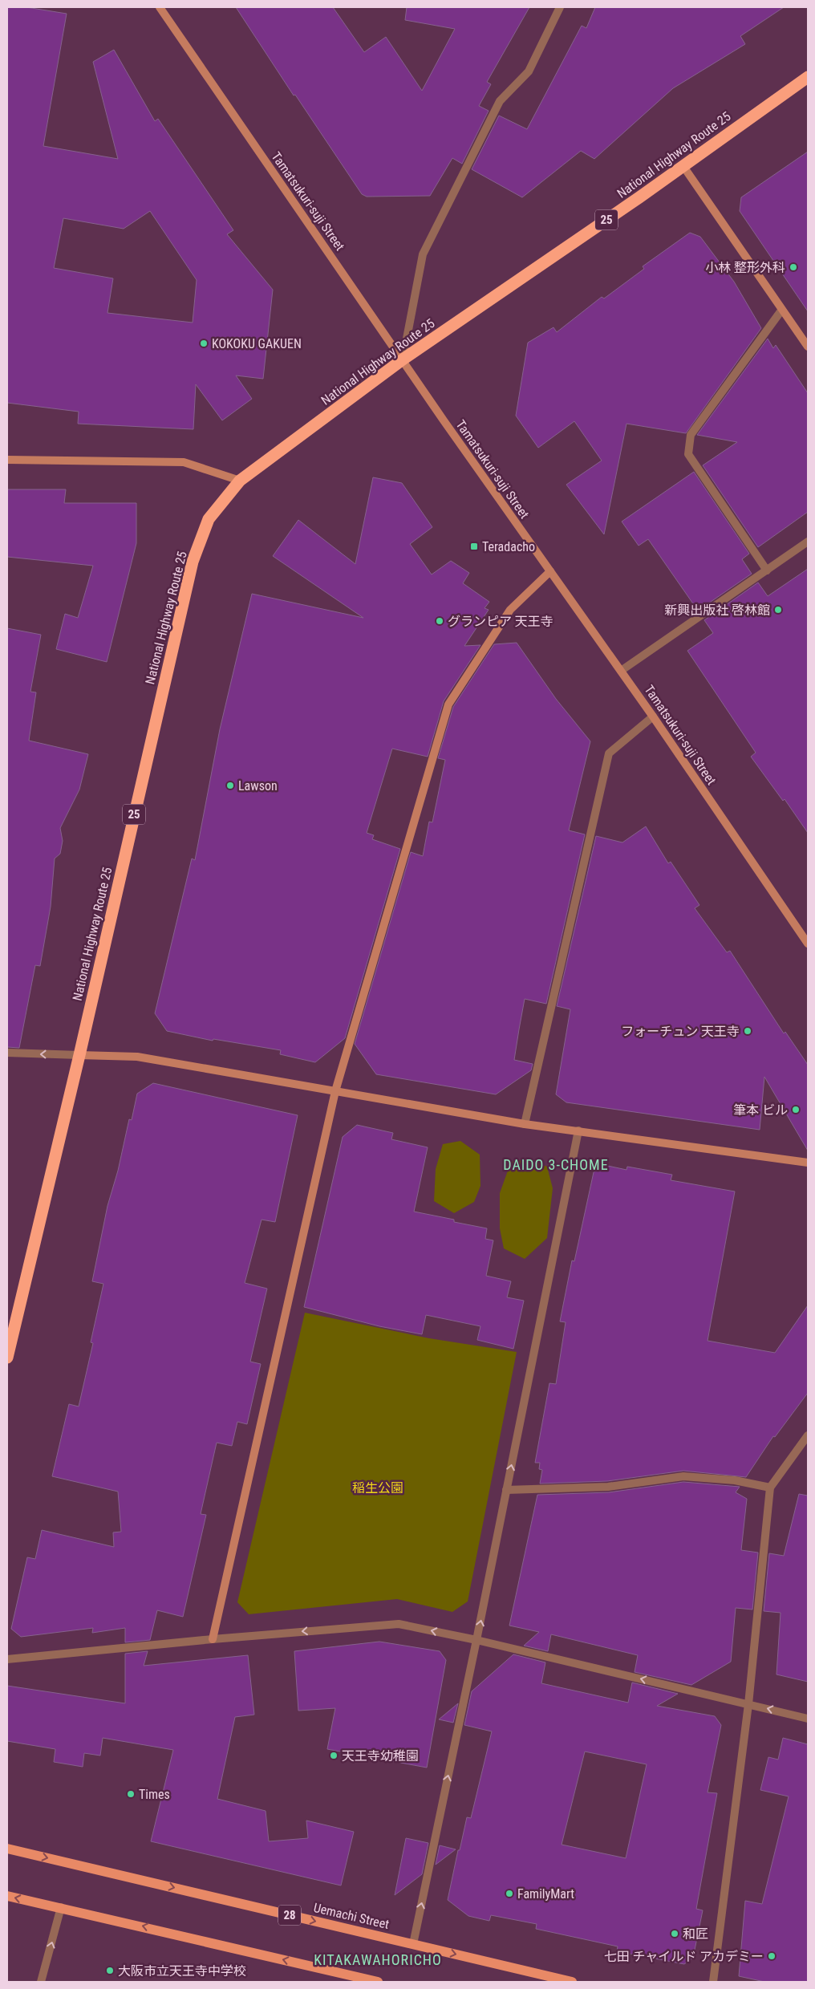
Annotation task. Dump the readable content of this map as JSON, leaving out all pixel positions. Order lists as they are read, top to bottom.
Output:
{
  "streets": {
    "highway": ["National Highway Route 25", "25"],
    "main road": ["28", "Uemachi Street"],
    "street": ["Tamatsukuri-suji Street"]
  },
  "crossings": [
    ["National Highway Route 25", "Tamatsukuri-suji Street"]
  ],
  "districts": ["DAIDO 3-CHOME", "KITAKAWAHORICHO"],
  "parks": ["稲生公園"],
  "places": {
    "other": [
      "小林 整形外科",
      "KOKOKU GAKUEN",
      "新興出版社 啓林館",
      "グランピア 天王寺",
      "Lawson",
      "フォーチュン 天王寺",
      "筆本 ビル",
      "天王寺幼稚園",
      "Times",
      "FamilyMart",
      "和匠",
      "七田 チャイルド アカデミー",
      "大阪市立天王寺中学校"
    ],
    "transit": ["Teradacho"]
  }
}
